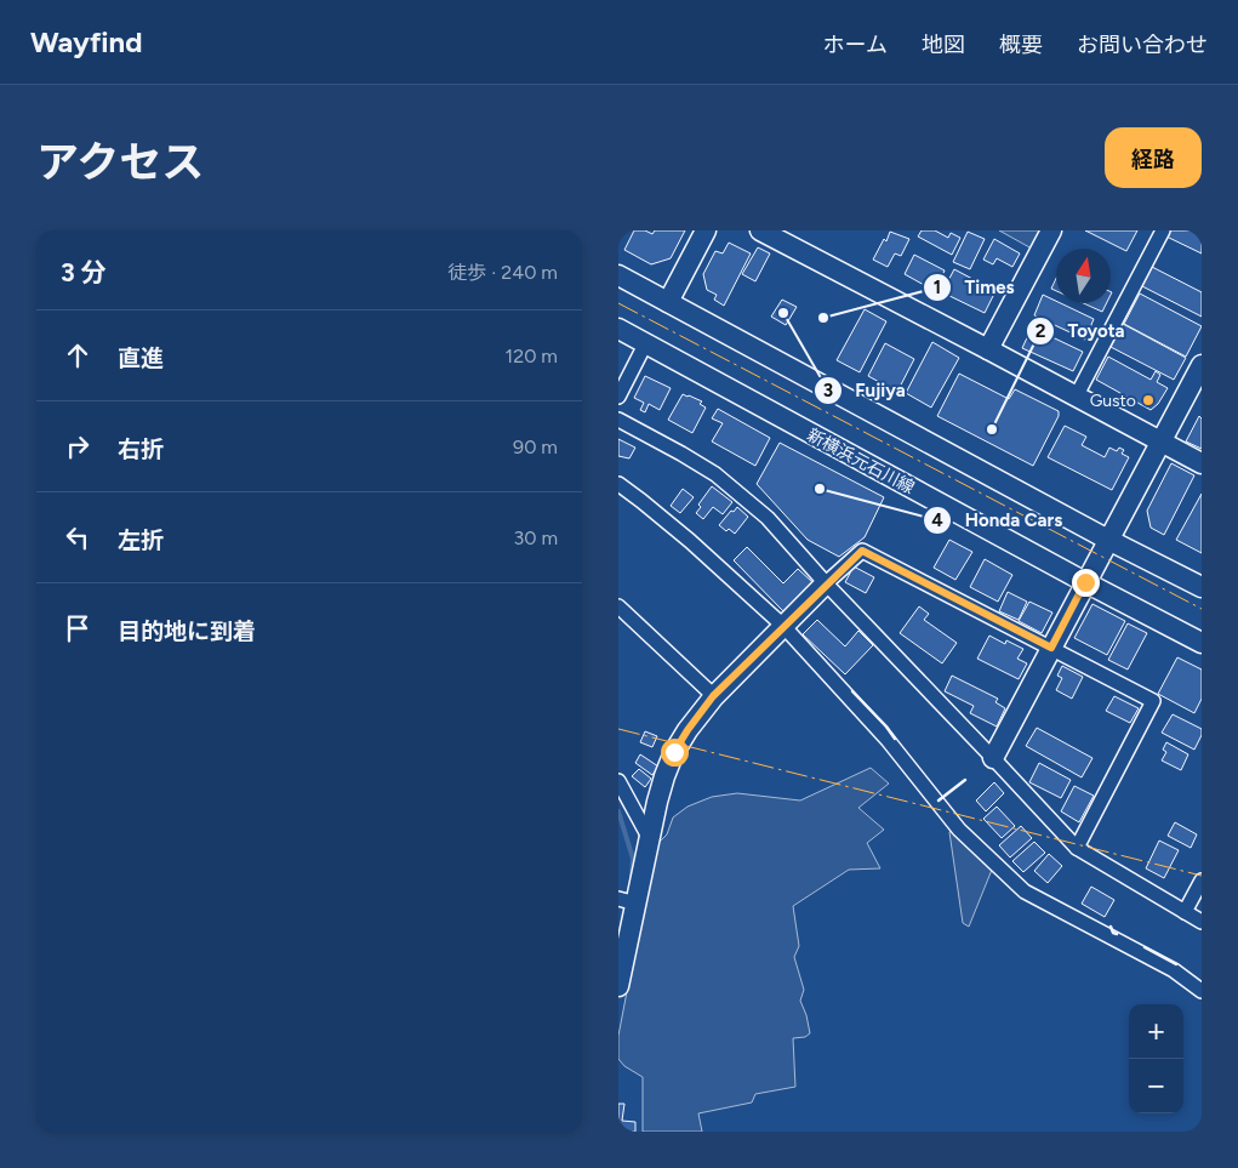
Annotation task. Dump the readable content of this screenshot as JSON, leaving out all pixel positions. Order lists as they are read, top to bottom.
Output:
{
  "streets": {
    "street": ["新横浜元石川線"]
  },
  "places": [
    "Fujiya",
    "Times",
    "Gusto",
    "Toyota",
    "Honda Cars"
  ],
  "north": "top",
  "page": {
    "header": "Wayfind",
    "nav": [
      "ホーム",
      "地図",
      "概要",
      "お問い合わせ"
    ],
    "title": "アクセス",
    "buttons": "経路",
    "heading": ["3 分", "徒歩 · 240 m"],
    "list": [
      ["直進", "120 m"],
      ["右折", "90 m"],
      ["左折", "30 m"],
      "目的地に到着"
    ],
    "map_buttons": ["+", "−"]
  }
}
